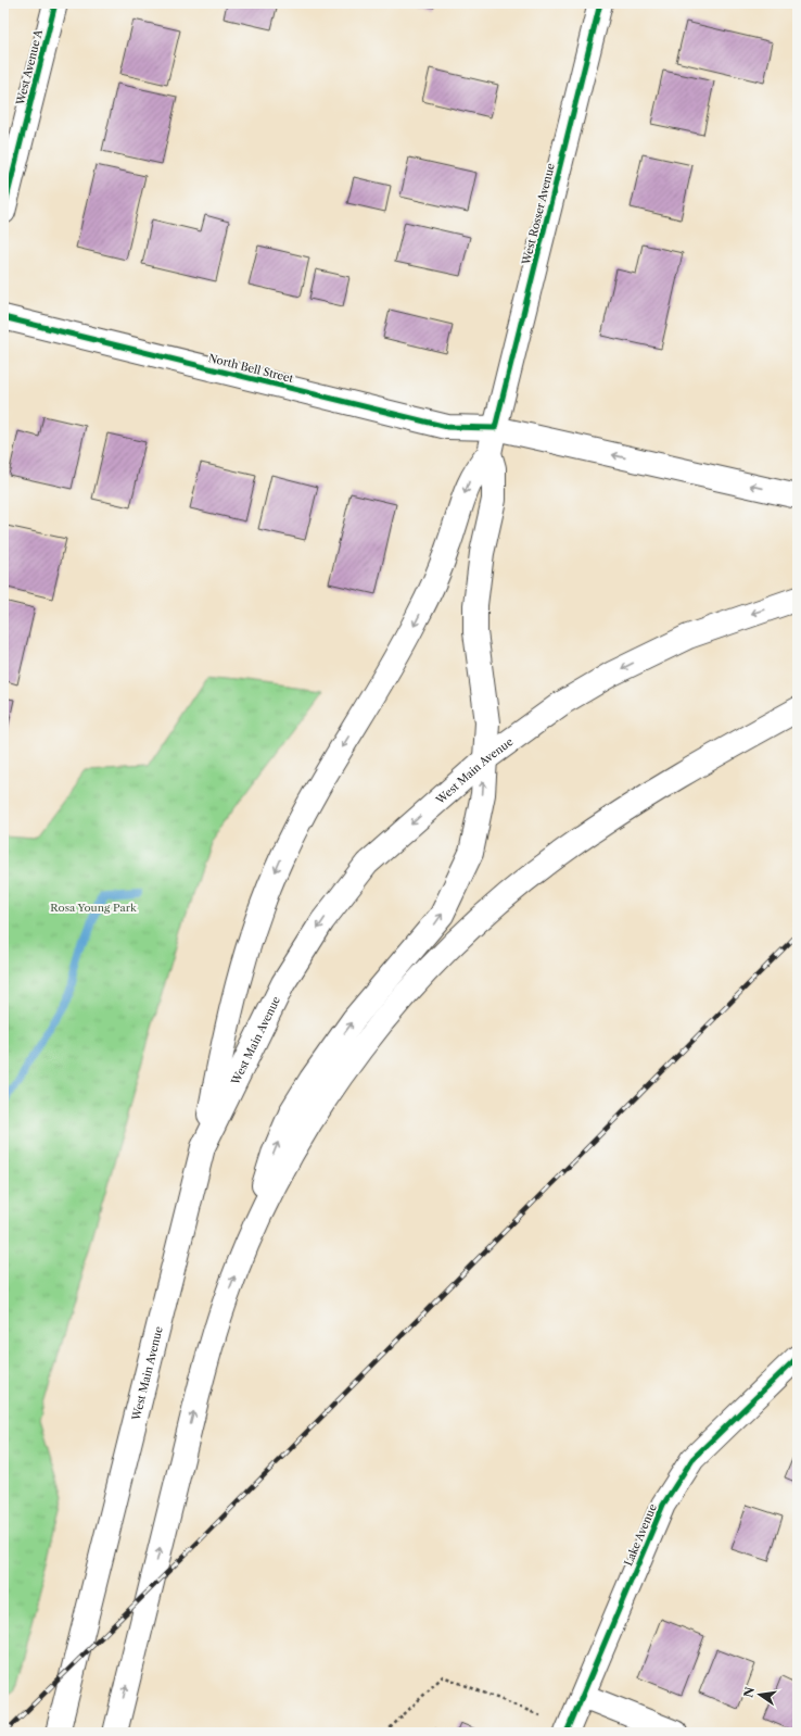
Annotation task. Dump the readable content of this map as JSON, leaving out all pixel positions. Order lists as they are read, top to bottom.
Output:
{
  "streets": {
    "main road": [
      "West Avenue A",
      "West Rosser Avenue",
      "North Bell Street",
      "West Main Avenue",
      "Lake Avenue"
    ]
  },
  "crossings": [
    ["West Rosser Avenue", "North Bell Street"]
  ],
  "one_way": ["North Bell Street"],
  "parks": ["Rosa Young Park"],
  "north": "left"
}
